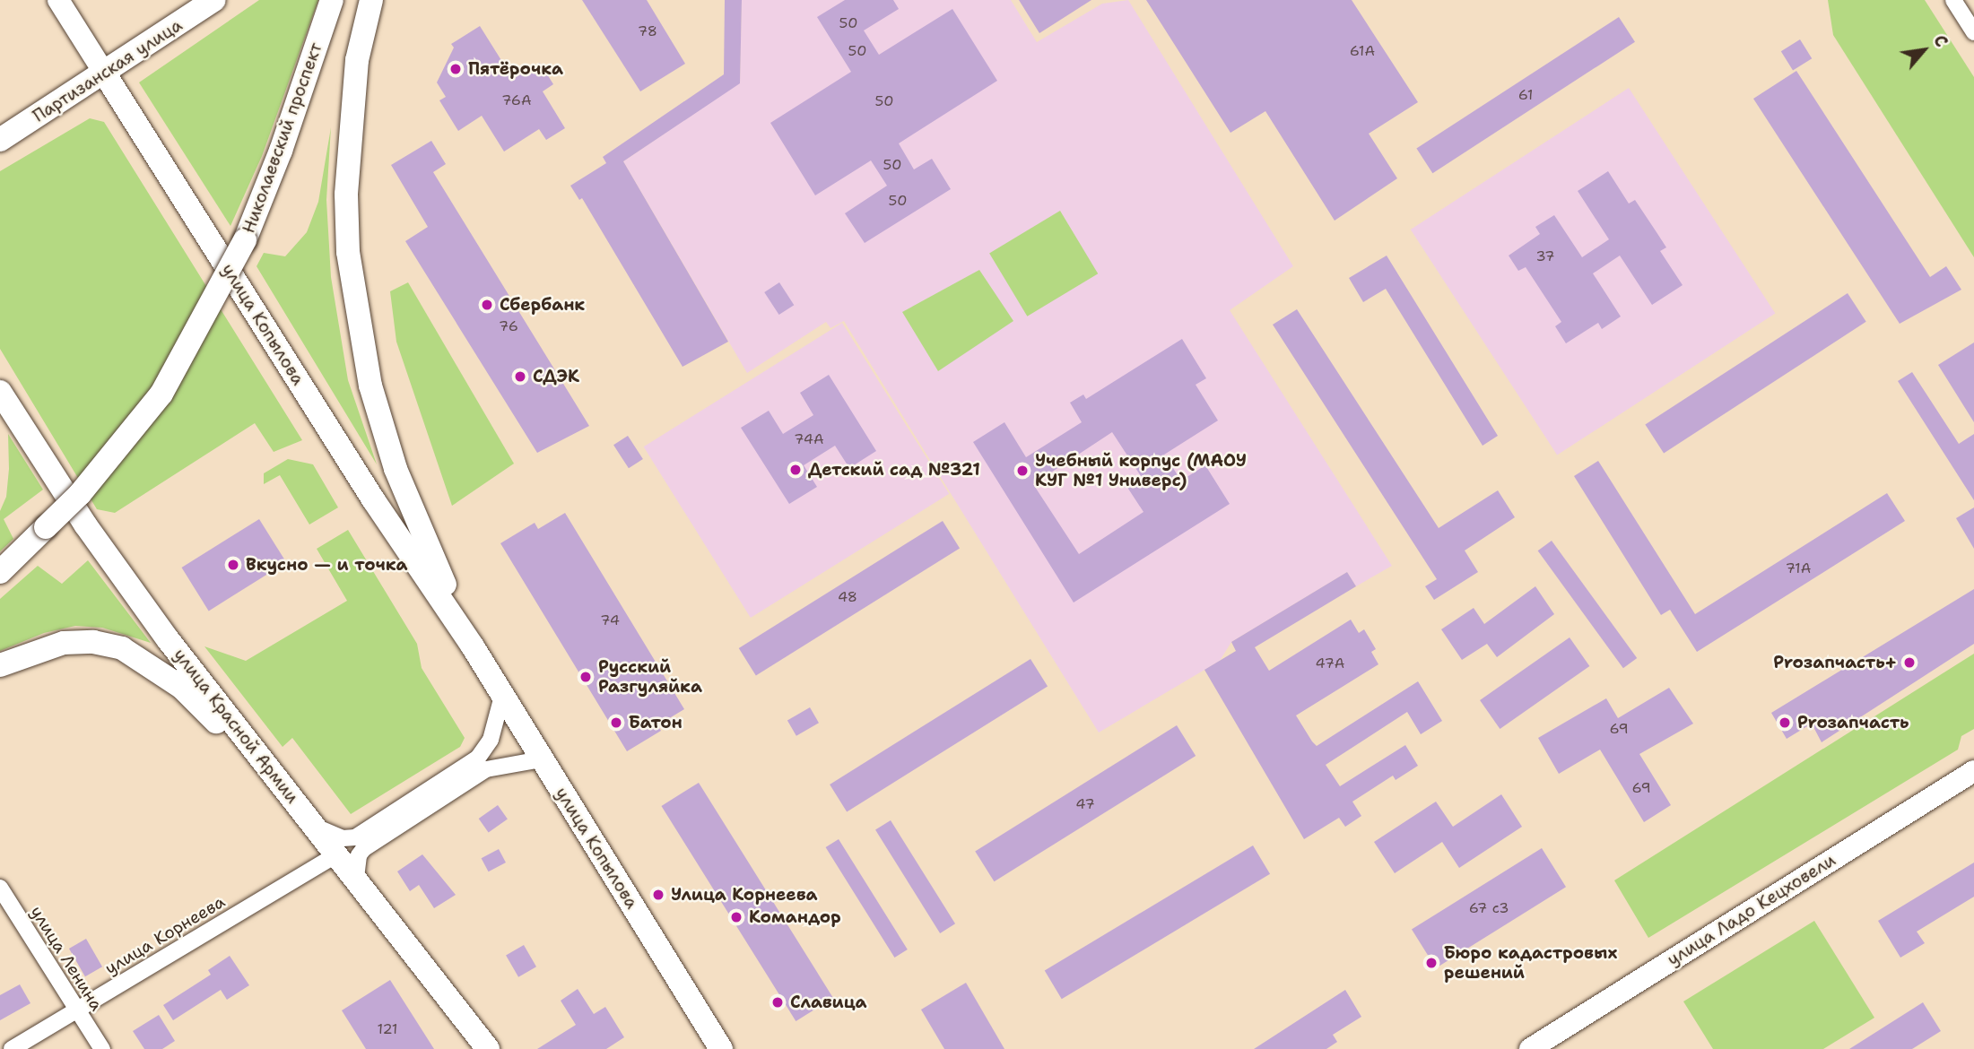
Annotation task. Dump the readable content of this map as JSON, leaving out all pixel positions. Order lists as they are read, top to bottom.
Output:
{
  "streets": {
    "main road": [
      "Партизанская улица",
      "Николаевский проспект",
      "улица Копылова",
      "улица Красной Армии",
      "улица Ладо Кецховели"
    ],
    "street": ["улица Корнеева", "улица Ленина"]
  },
  "crossings": [
    ["Партизанская улица", "улица Копылова"],
    ["улица Красной Армии", "улица Корнеева"],
    ["улица Корнеева", "улица Ленина"]
  ],
  "places": [
    "Пятёрочка",
    "Сбербанк",
    "СДЭК",
    "Детский сад №321",
    "Учебный корпус (МАОУ КУГ №1 Универс)",
    "Вкусно — и точка",
    "Proзапчасть+",
    "Русский Разгуляйка",
    "Батон",
    "Proзапчасть",
    "Улица Корнеева",
    "Командор",
    "Бюро кадастровых решений",
    "Славица"
  ],
  "house_numbers": [
    "50",
    "78",
    "50",
    "61А",
    "61",
    "76А",
    "50",
    "50",
    "50",
    "37",
    "76",
    "74А",
    "71А",
    "48",
    "74",
    "47А",
    "69",
    "69",
    "47",
    "67 с3",
    "121"
  ],
  "north": "top right"
}
